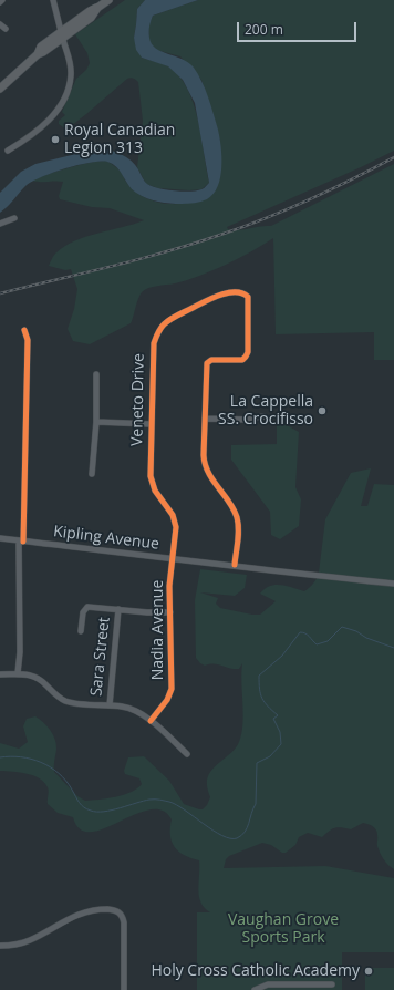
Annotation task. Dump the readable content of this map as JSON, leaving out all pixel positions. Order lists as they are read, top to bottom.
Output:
{
  "streets": {
    "street": [
      "Veneto Drive",
      "Kipling Avenue",
      "Nadia Avenue",
      "Sara Street"
    ]
  },
  "crossings": [
    ["Veneto Drive", "Kipling Avenue"],
    ["Veneto Drive", "Nadia Avenue"],
    ["Kipling Avenue", "Nadia Avenue"]
  ],
  "parks": ["Vaughan Grove Sports Park"],
  "places": ["Royal Canadian Legion 313", "La Cappella SS. Crocifisso", "Holy Cross Catholic Academy"],
  "scale_bar": "200 m"
}
